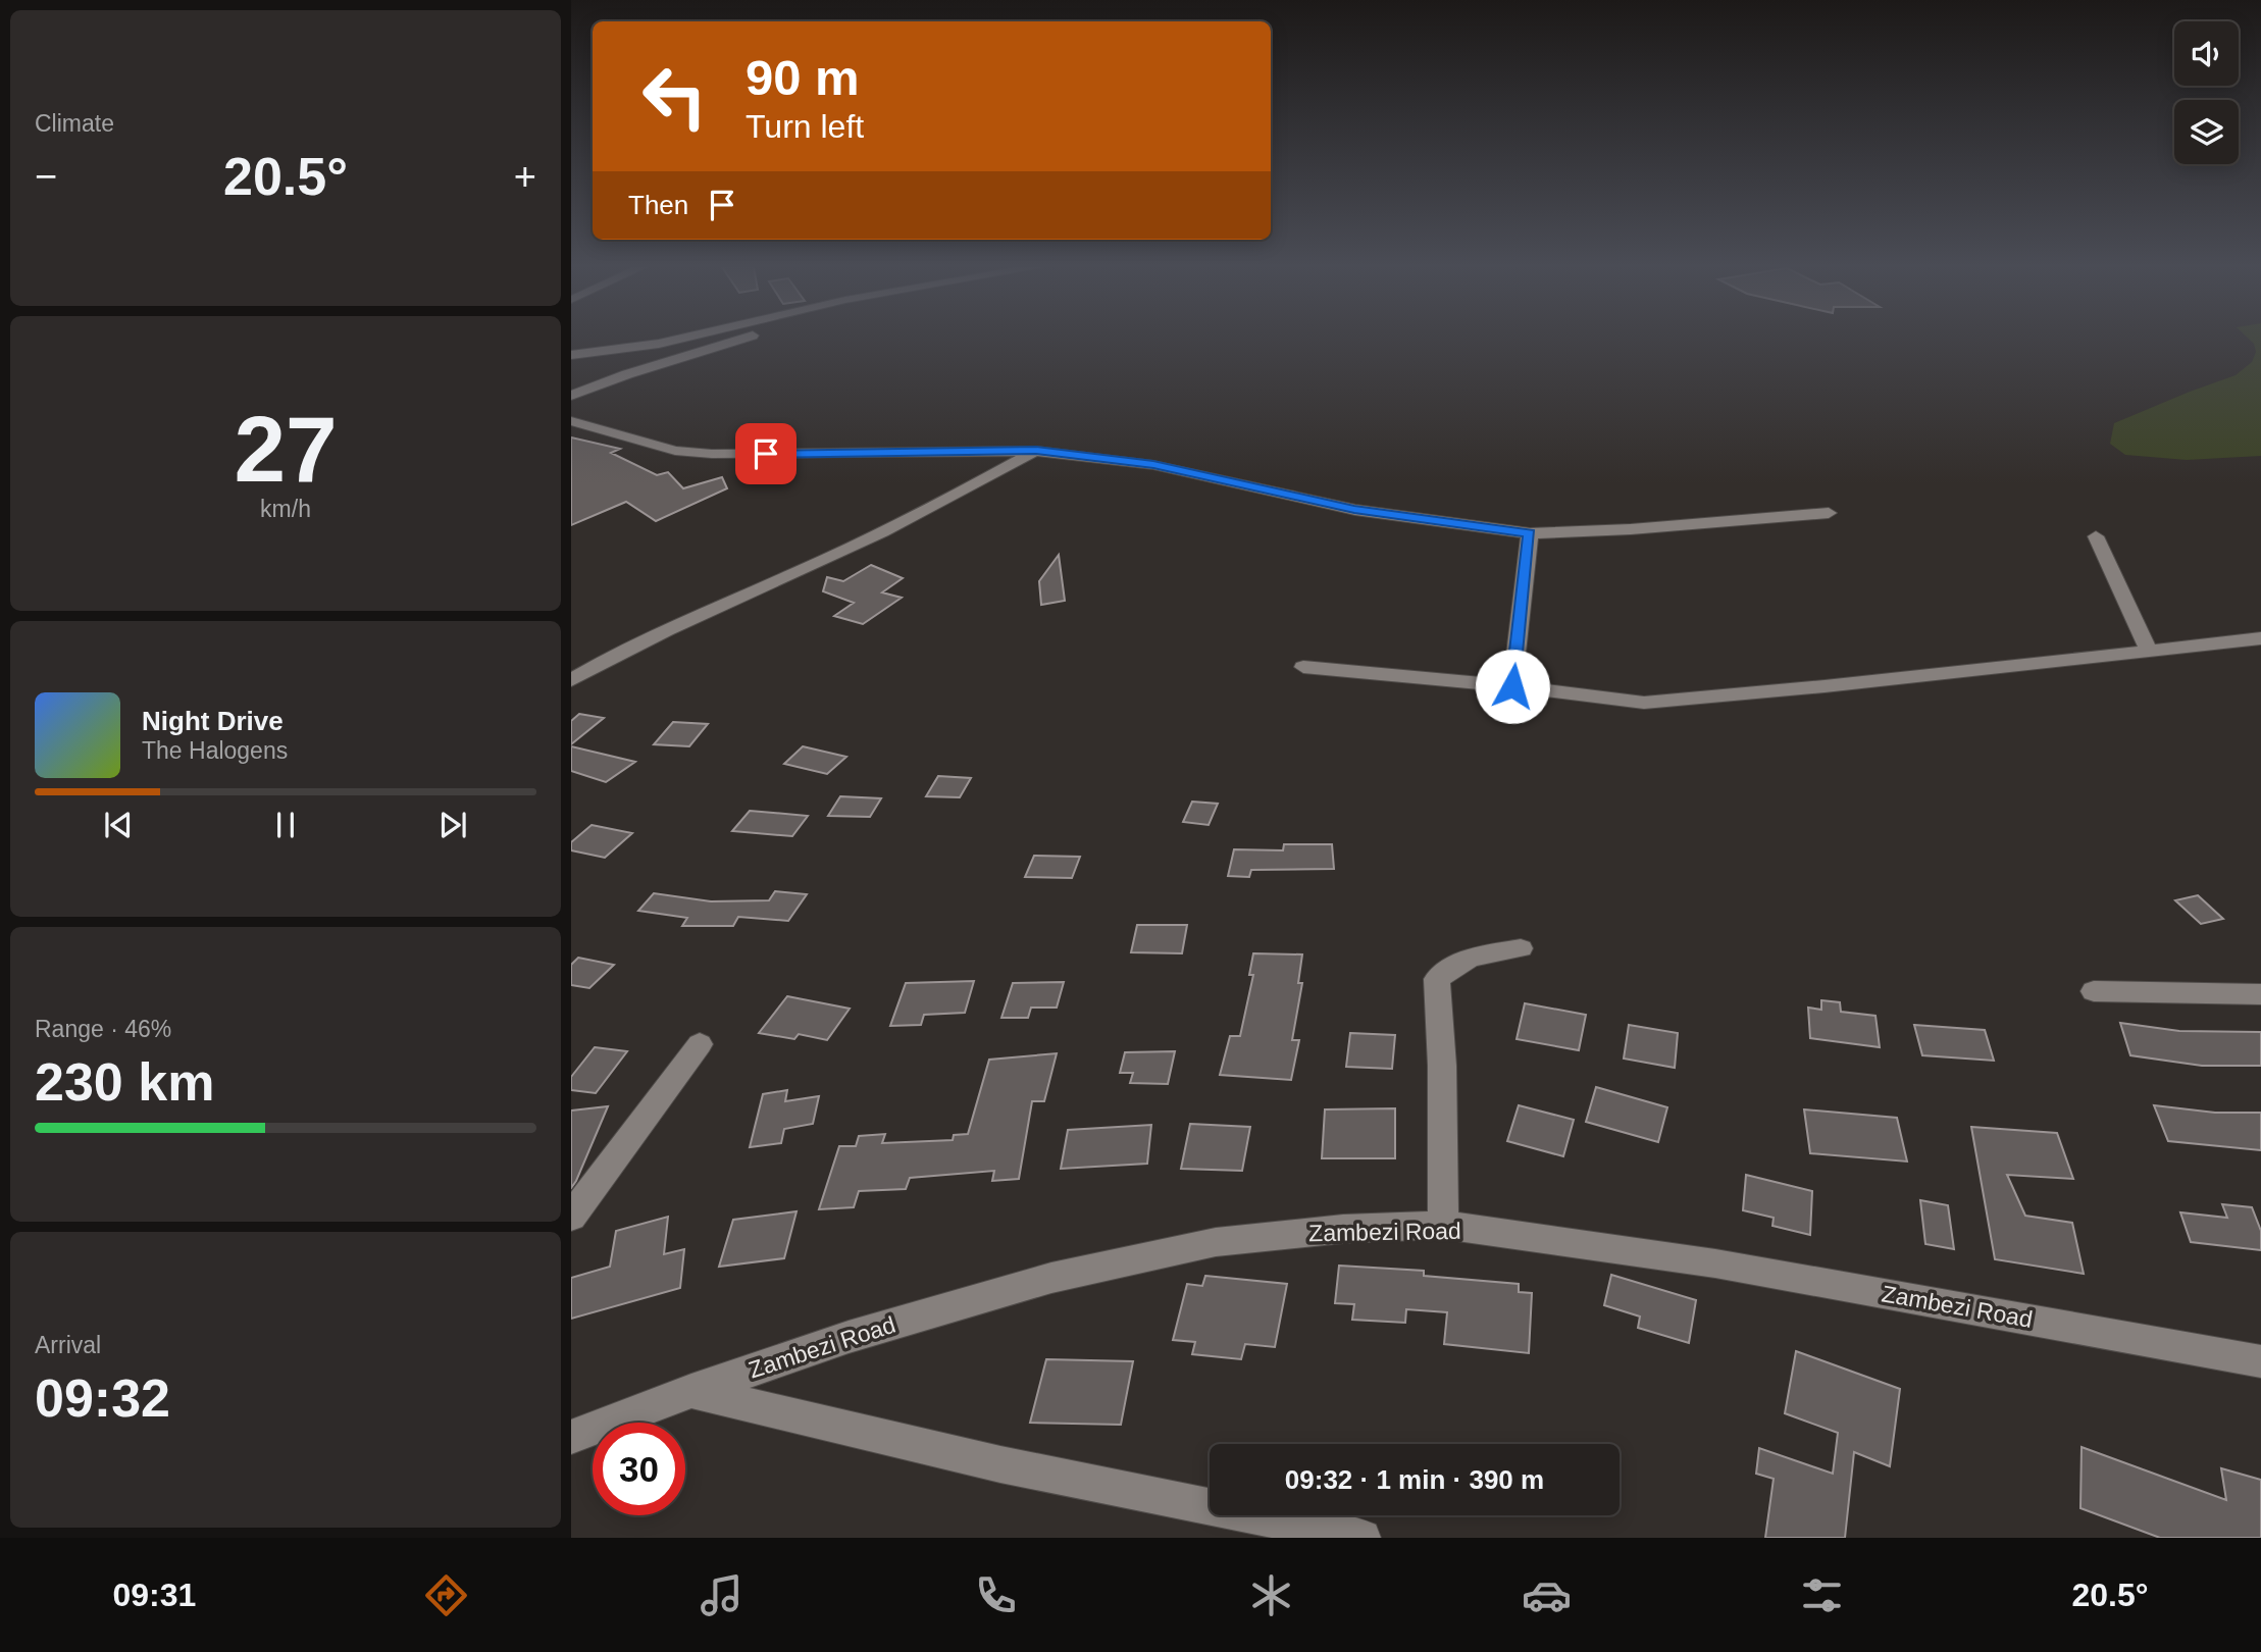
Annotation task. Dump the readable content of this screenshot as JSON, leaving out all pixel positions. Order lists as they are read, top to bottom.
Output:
{
  "streets": {
    "street": ["Zambezi Road"]
  },
  "page": {
    "tile": [
      "Climate",
      ["27", "km/h"],
      ["Range · 46%", "230 km"],
      ["Arrival", "09:32"]
    ],
    "turn": ["90 m", "Turn left"],
    "heat": ["−", "20.5°", "+"],
    "then": "Then",
    "song": ["Night Drive", "The Halogens"],
    "limit": "30",
    "trip": "09:32 · 1 min · 390 m",
    "tabs": ["09:31", "20.5°"]
  }
}
